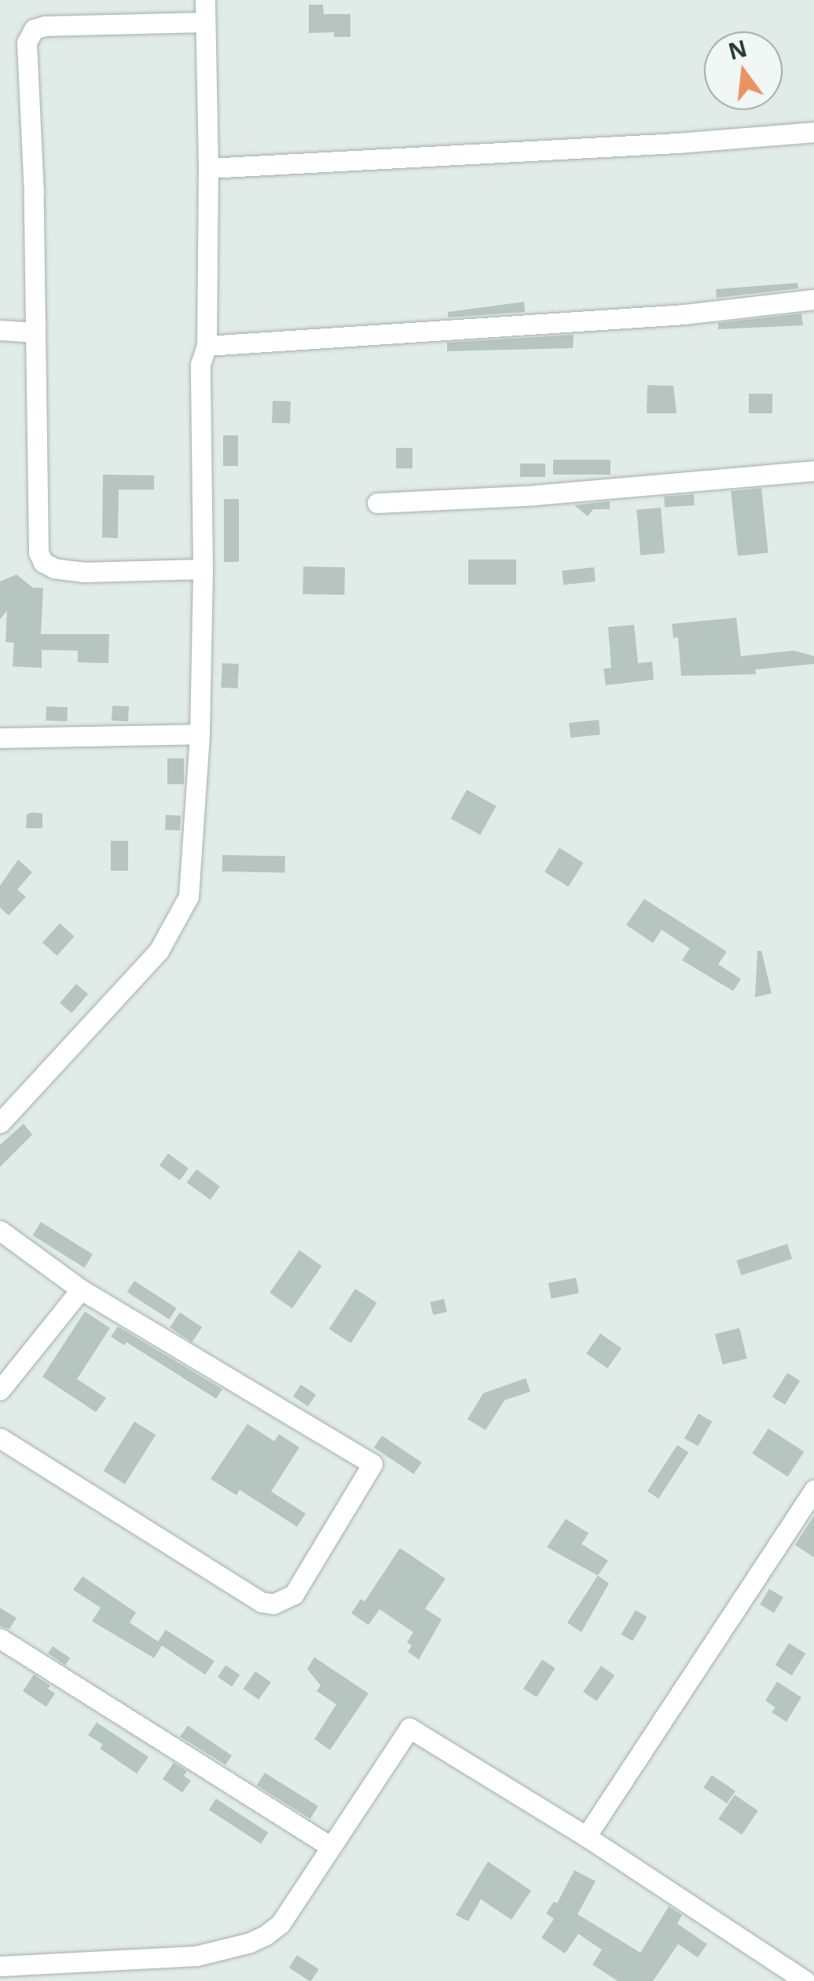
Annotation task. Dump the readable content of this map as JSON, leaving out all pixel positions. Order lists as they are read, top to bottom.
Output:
{
  "north": "top"
}
